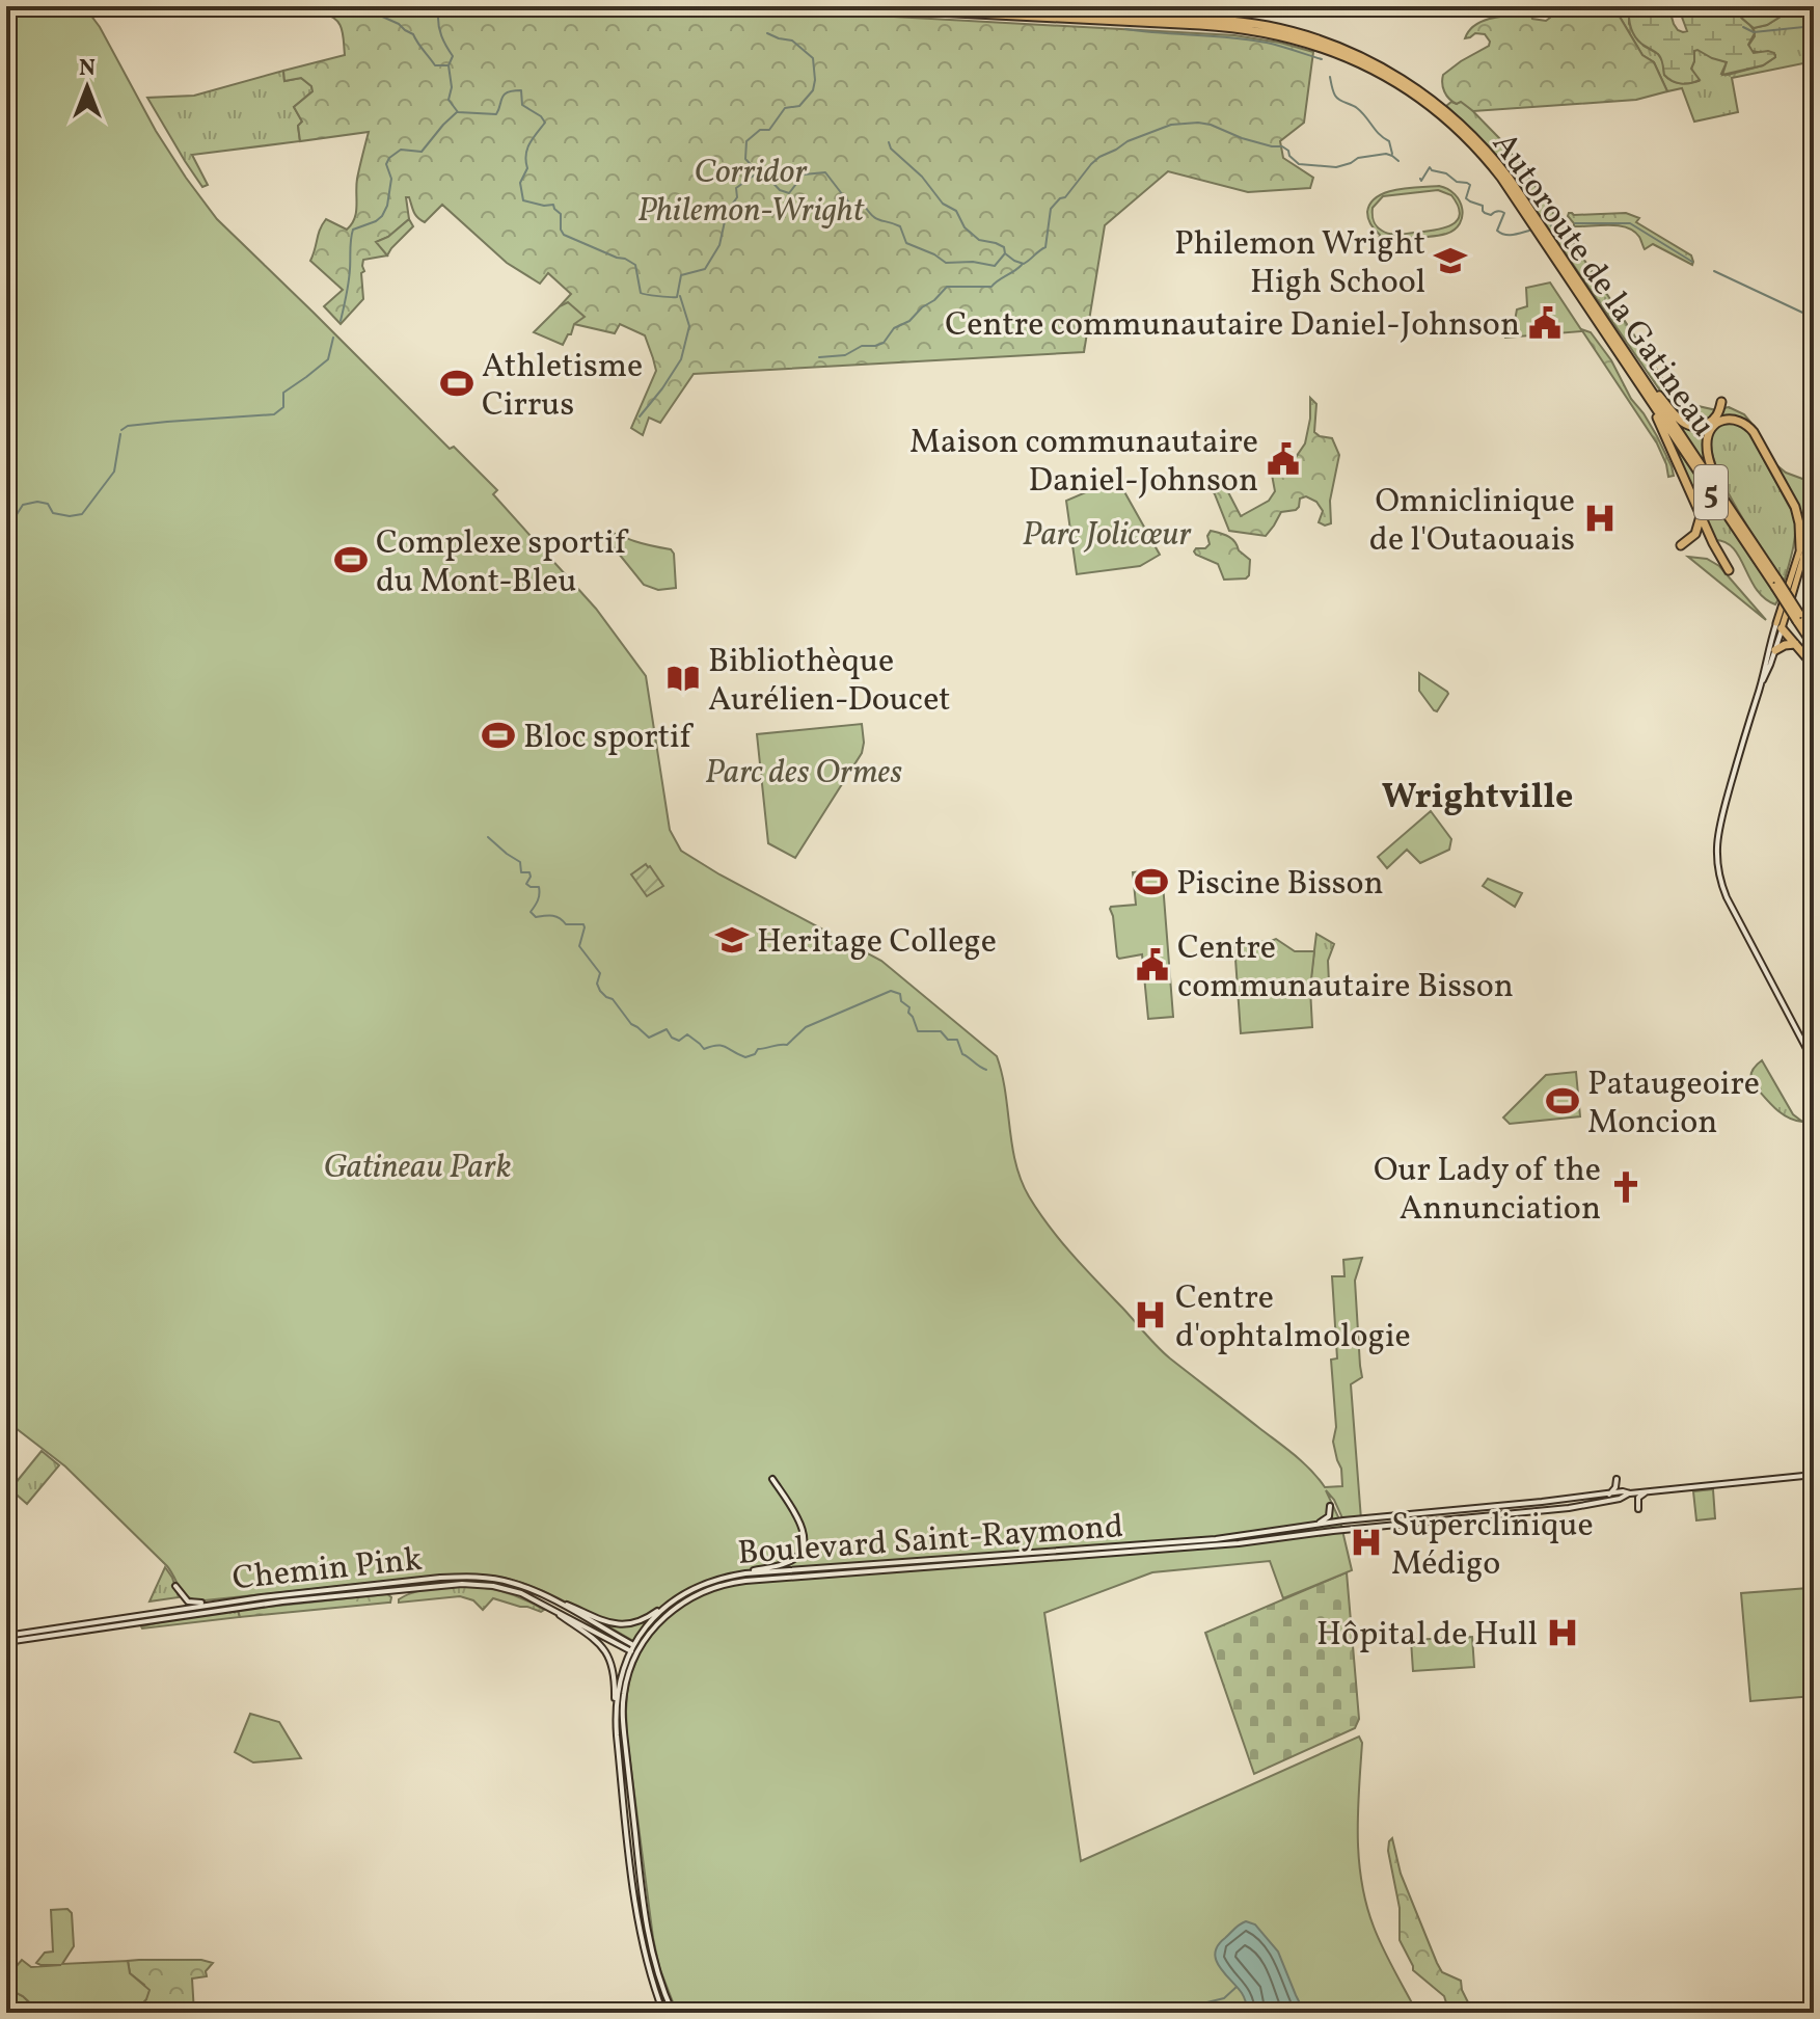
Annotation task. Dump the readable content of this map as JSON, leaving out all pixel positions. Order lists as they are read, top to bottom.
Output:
{
  "streets": {
    "highway": ["Autoroute de la Gatineau", "5"],
    "main road": ["Boulevard Saint-Raymond", "Chemin Pink"]
  },
  "crossings": [
    ["Boulevard Saint-Raymond", "Chemin Pink"]
  ],
  "districts": ["Wrightville"],
  "parks": [
    "Corridor Philemon-Wright",
    "Parc Jolicœur",
    "Parc des Ormes",
    "Gatineau Park"
  ],
  "places": {
    "school or university": ["Philemon Wright High School", "Heritage College"],
    "public building": ["Centre communautaire Daniel-Johnson", "Maison communautaire Daniel-Johnson", "Centre communautaire Bisson"],
    "sports": [
      "Athletisme Cirrus",
      "Complexe sportif du Mont-Bleu",
      "Bloc sportif",
      "Piscine Bisson",
      "Pataugeoire Moncion"
    ],
    "hospital": [
      "Omniclinique de l'Outaouais",
      "Centre d'ophtalmologie",
      "Superclinique Médigo",
      "Hôpital de Hull"
    ],
    "library": ["Bibliothèque Aurélien-Doucet"],
    "church": ["Our Lady of the Annunciation"]
  },
  "north": "top"
}
